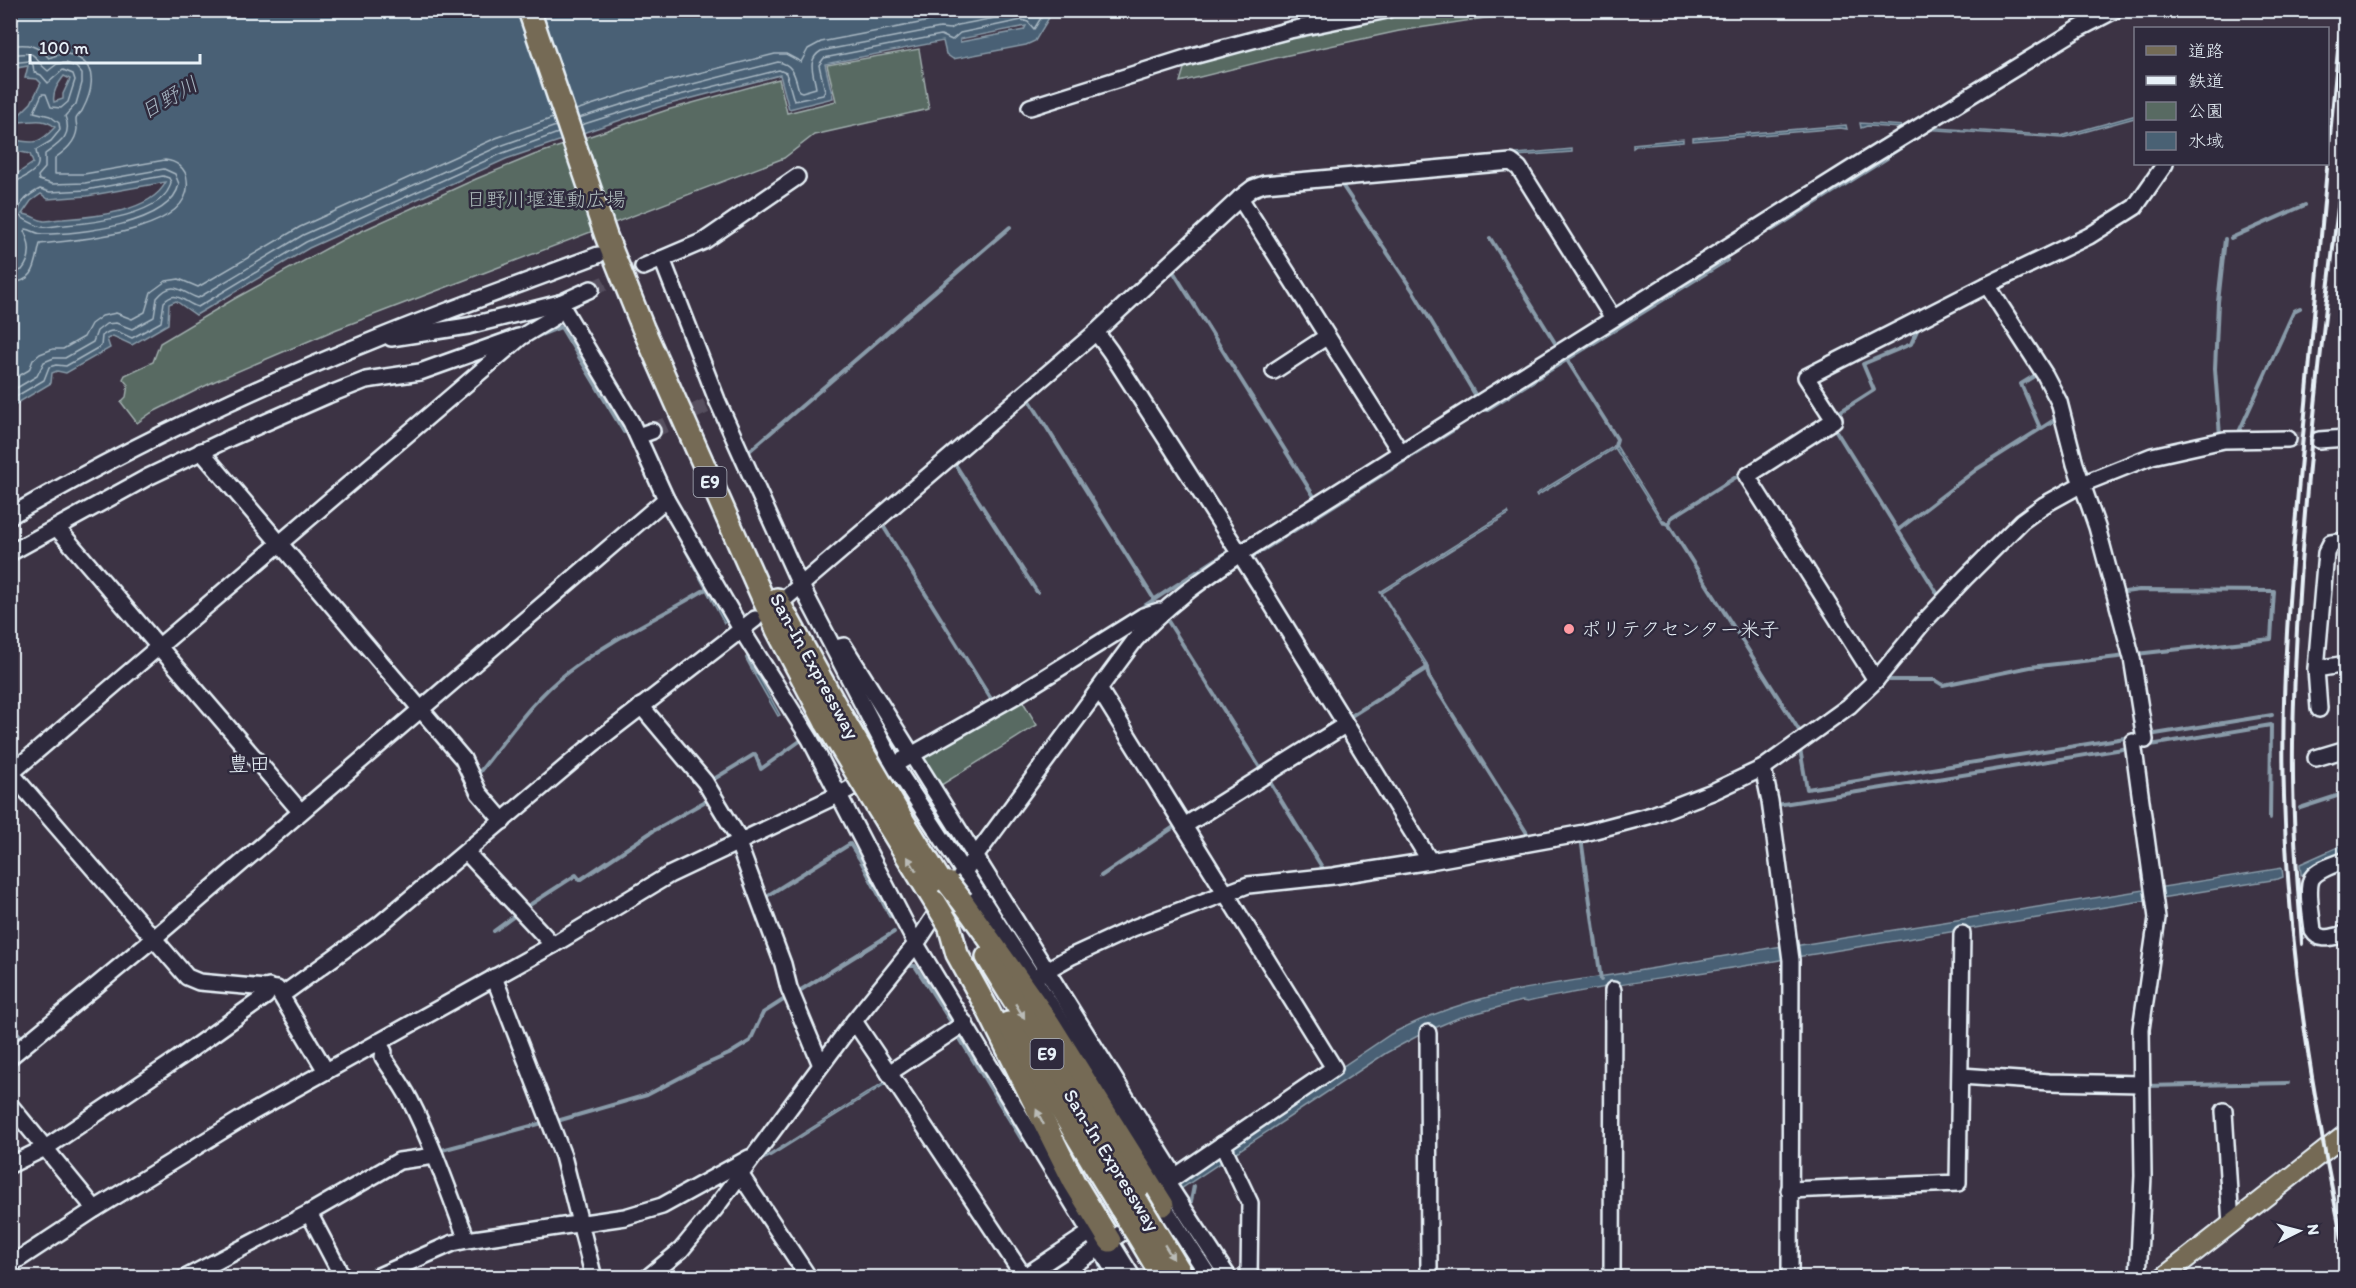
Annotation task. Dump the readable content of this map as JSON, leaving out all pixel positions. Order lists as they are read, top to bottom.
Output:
{
  "streets": {
    "highway": ["E9", "San-In Expressway"]
  },
  "districts": ["豊田"],
  "water": ["日野川"],
  "parks": ["日野川堰運動広場"],
  "places": ["ポリテクセンター米子"],
  "legend": [
    "道路",
    "鉄道",
    "公園",
    "水域"
  ],
  "scale_bar": "100 m",
  "north": "right"
}
